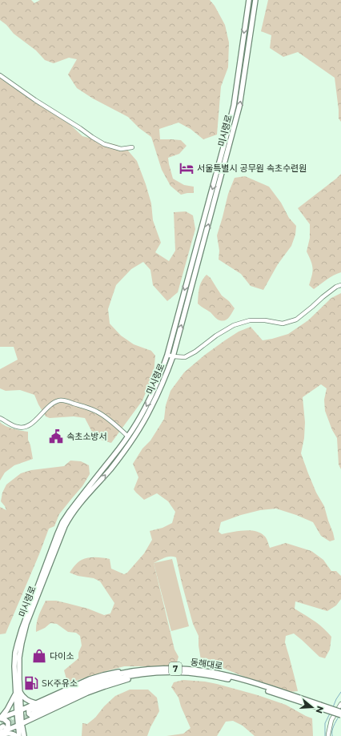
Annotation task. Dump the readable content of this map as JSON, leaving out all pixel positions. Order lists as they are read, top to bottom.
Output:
{
  "streets": {
    "main road": ["미시령로", "동해대로", "7"]
  },
  "crossings": [
    ["동해대로", "7"]
  ],
  "places": {
    "hotel": ["서울특별시 공무원 속초수련원"],
    "public building": ["속초소방서"],
    "shop": ["다이소"],
    "fuel station": ["SK주유소"]
  },
  "north": "right"
}
